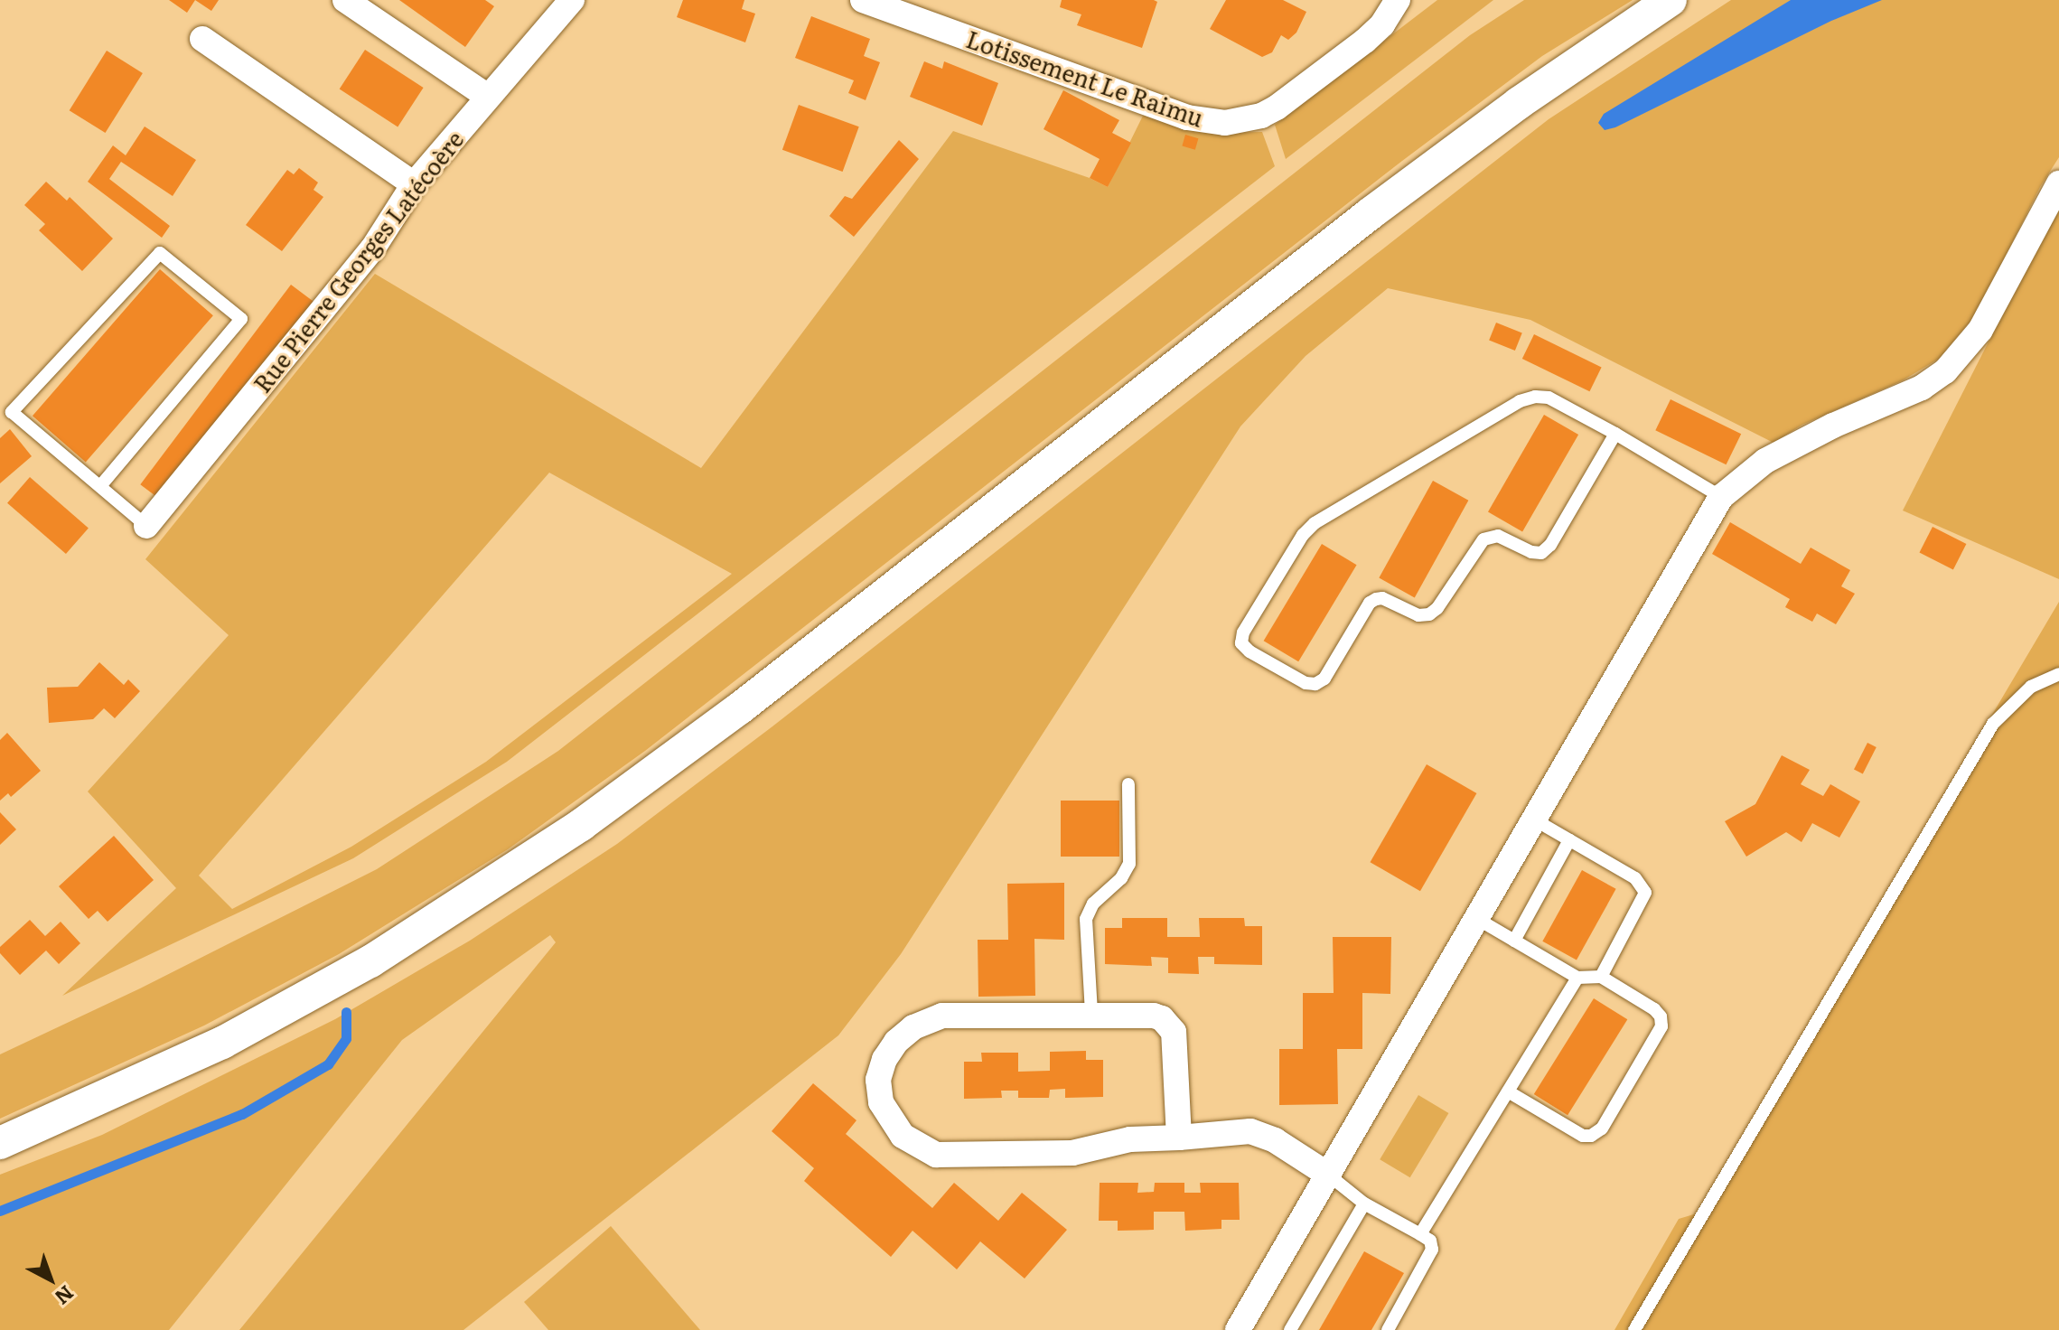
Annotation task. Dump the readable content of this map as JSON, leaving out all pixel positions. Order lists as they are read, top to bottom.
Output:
{
  "streets": {
    "street": ["Lotissement Le Raimu", "Rue Pierre Georges Latécoère"]
  },
  "north": "bottom right"
}
